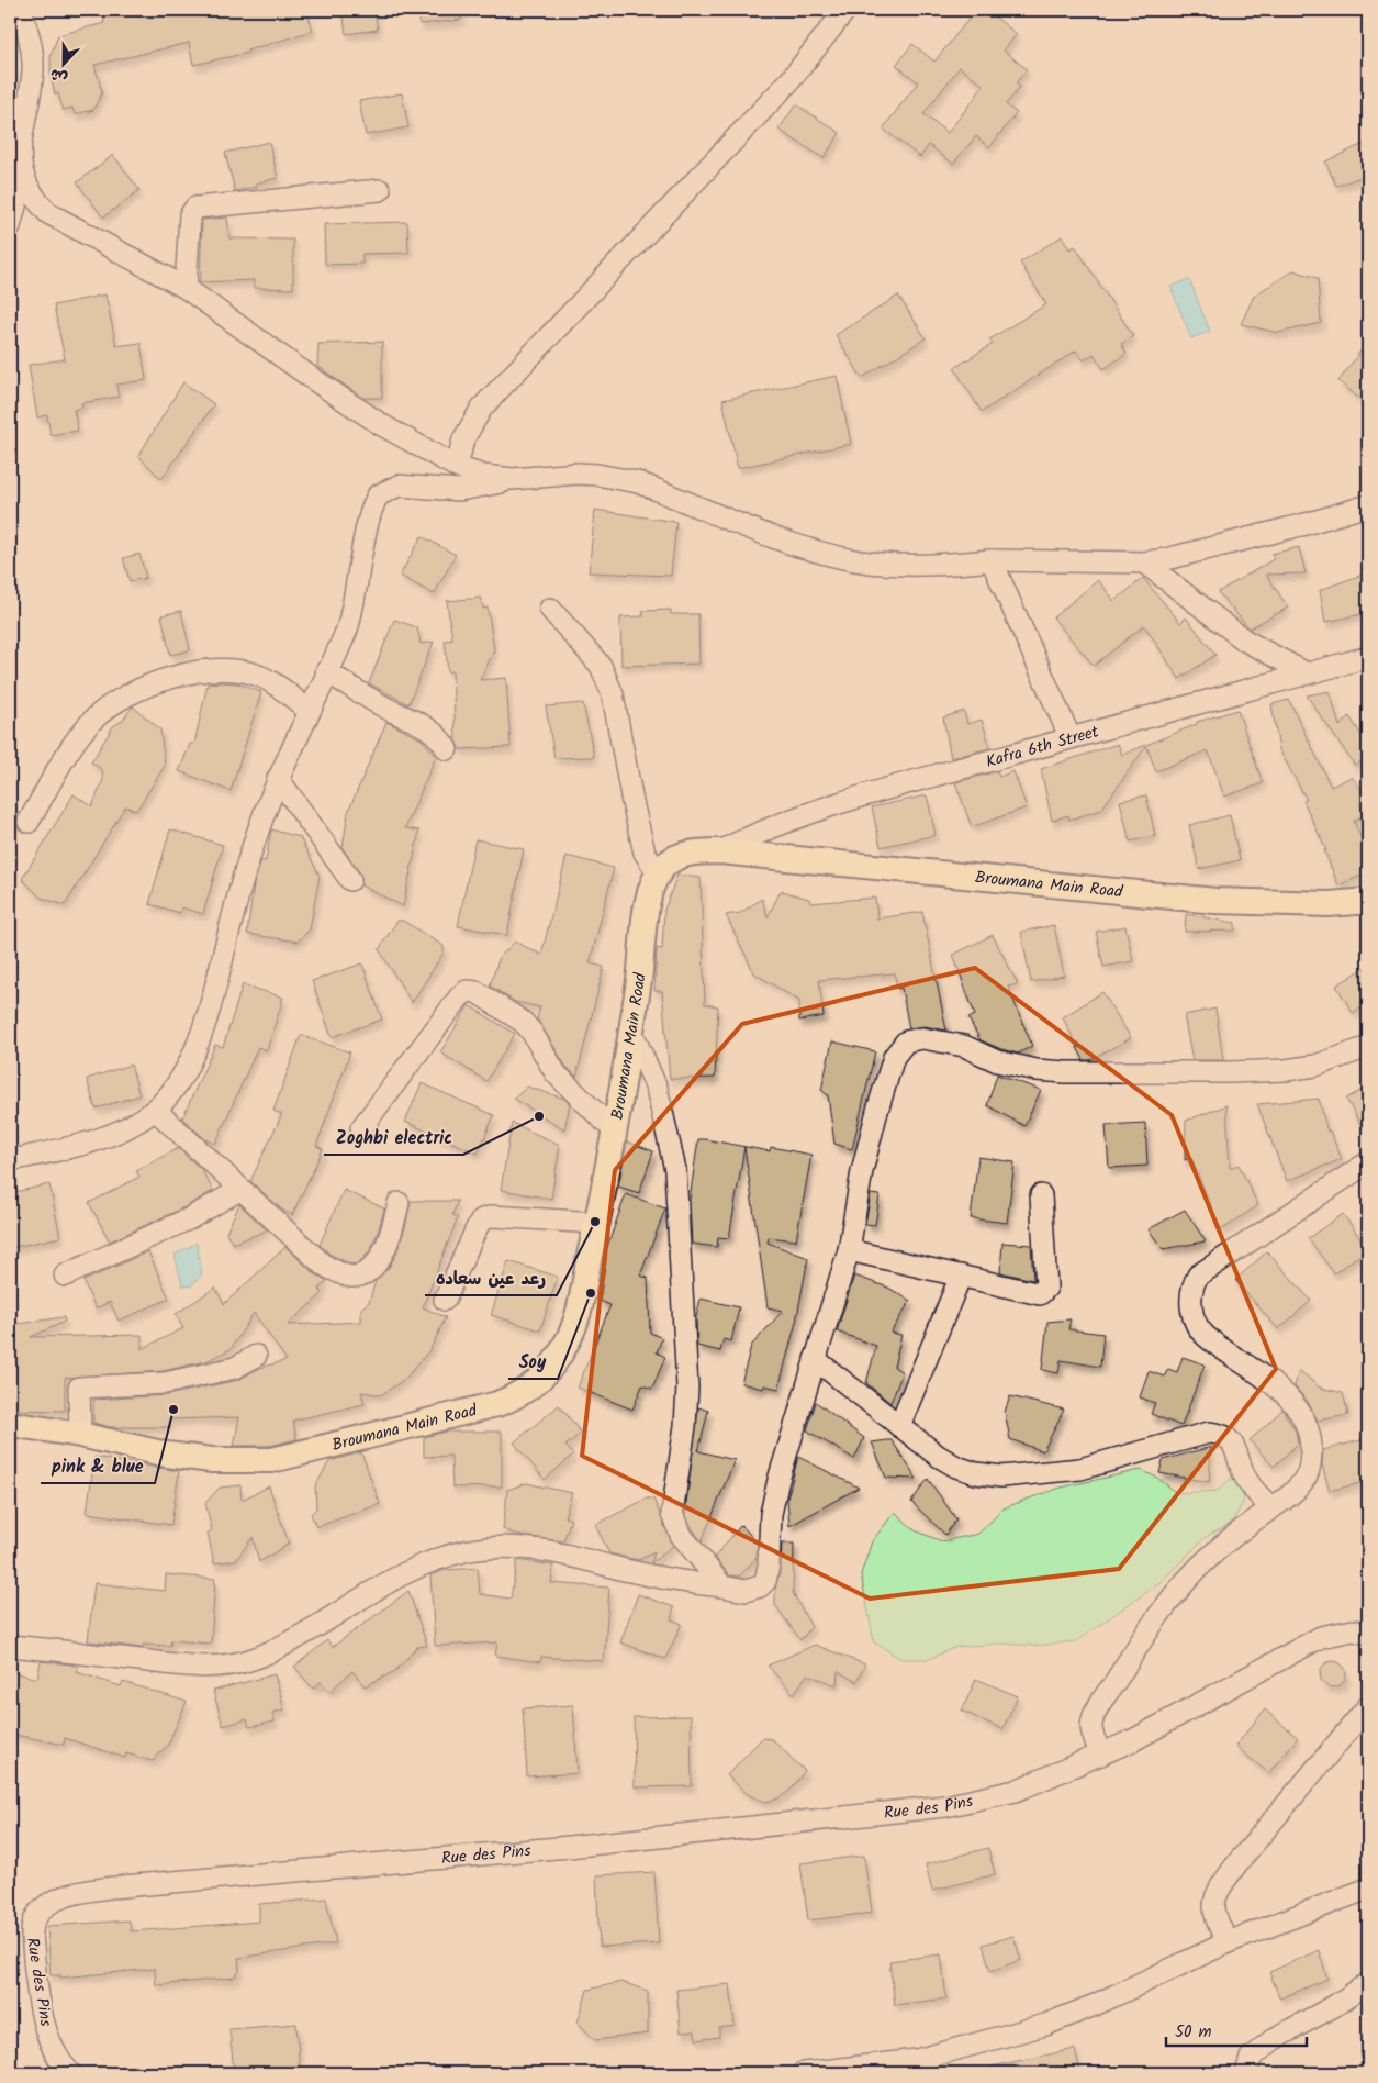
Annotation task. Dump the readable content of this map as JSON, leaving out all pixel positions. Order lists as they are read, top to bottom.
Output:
{
  "streets": {
    "main road": ["Broumana Main Road"],
    "street": ["Kafra 6th Street", "Rue des Pins"]
  },
  "crossings": [
    ["Kafra 6th Street", "Broumana Main Road"]
  ],
  "places": [
    "Zoghbi electric",
    "رعد عين سعاده",
    "Soy",
    "pink & blue"
  ],
  "scale_bar": "50 m",
  "north": "bottom"
}
